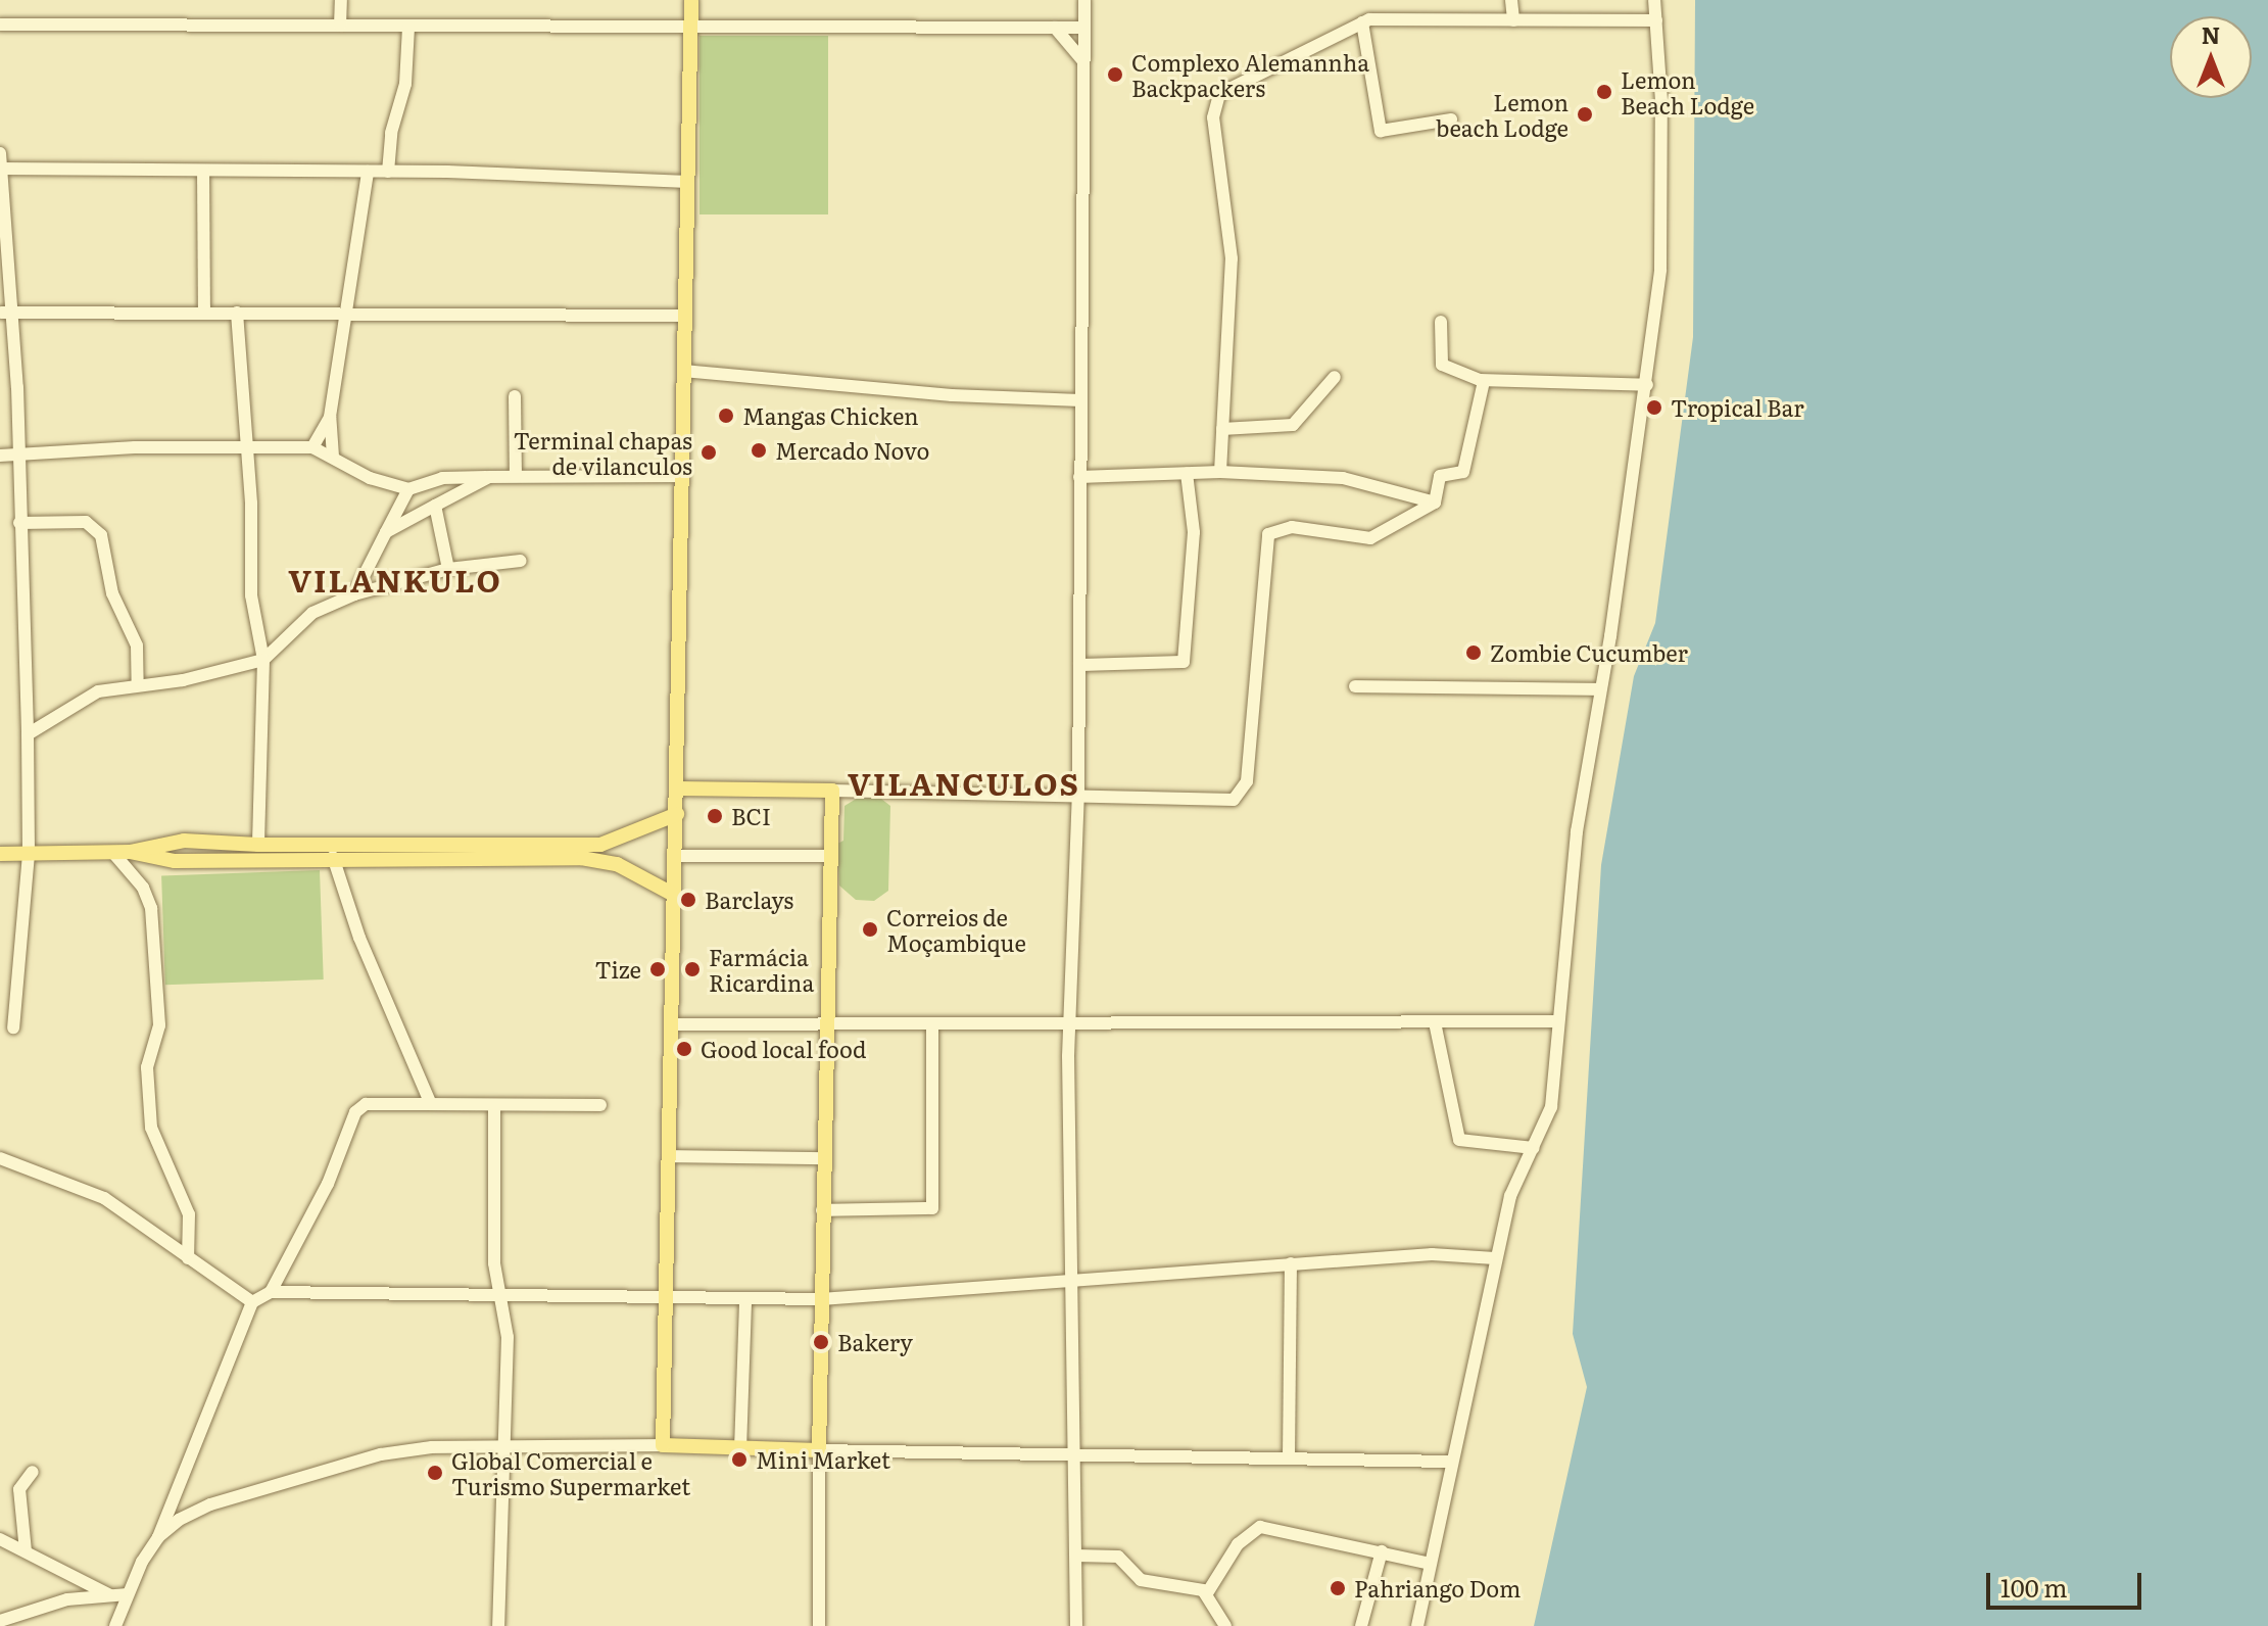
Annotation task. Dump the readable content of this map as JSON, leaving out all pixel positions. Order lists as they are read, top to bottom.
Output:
{
  "districts": ["VILANKULO", "VILANCULOS"],
  "places": [
    "Complexo Alemannha Backpackers",
    "Lemon Beach Lodge",
    "Lemon beach Lodge",
    "Tropical Bar",
    "Mangas Chicken",
    "Mercado Novo",
    "Terminal chapas de vilanculos",
    "Zombie Cucumber",
    "BCI",
    "Barclays",
    "Correios de Moçambique",
    "Tize",
    "Farmácia Ricardina",
    "Good local food",
    "Bakery",
    "Mini Market",
    "Global Comercial e Turismo Supermarket",
    "Pahriango Dom"
  ],
  "scale_bar": "100 m",
  "north": "top"
}
